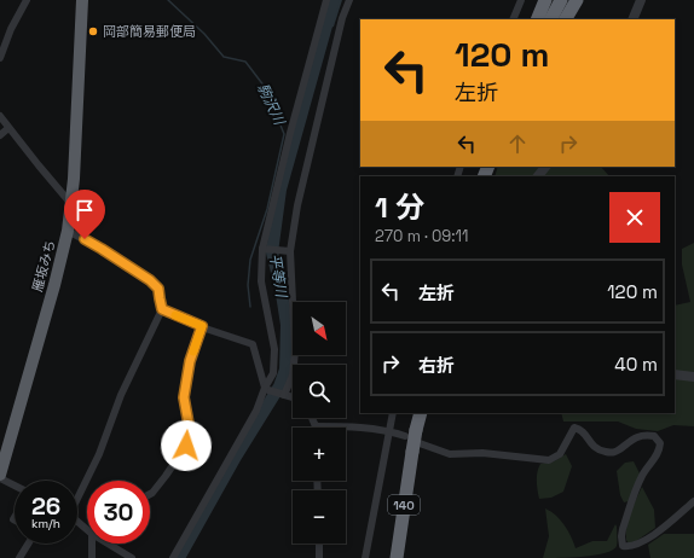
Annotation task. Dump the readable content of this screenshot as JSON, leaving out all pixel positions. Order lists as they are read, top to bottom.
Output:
{
  "streets": {
    "highway": ["雁坂みち", "140"]
  },
  "water": ["駒沢川", "平等川"],
  "places": ["岡部簡易郵便局"],
  "north": "bottom right",
  "page": {
    "turn": ["120 m", "左折"],
    "heading": ["1 分", "270 m · 09:11"],
    "list": [
      {
        "name": "左折",
        "value": "120 m"
      },
      {
        "name": "右折",
        "value": "40 m"
      }
    ],
    "map_buttons": ["+", "−"],
    "speed": "26 km/h",
    "limit": "30"
  }
}
